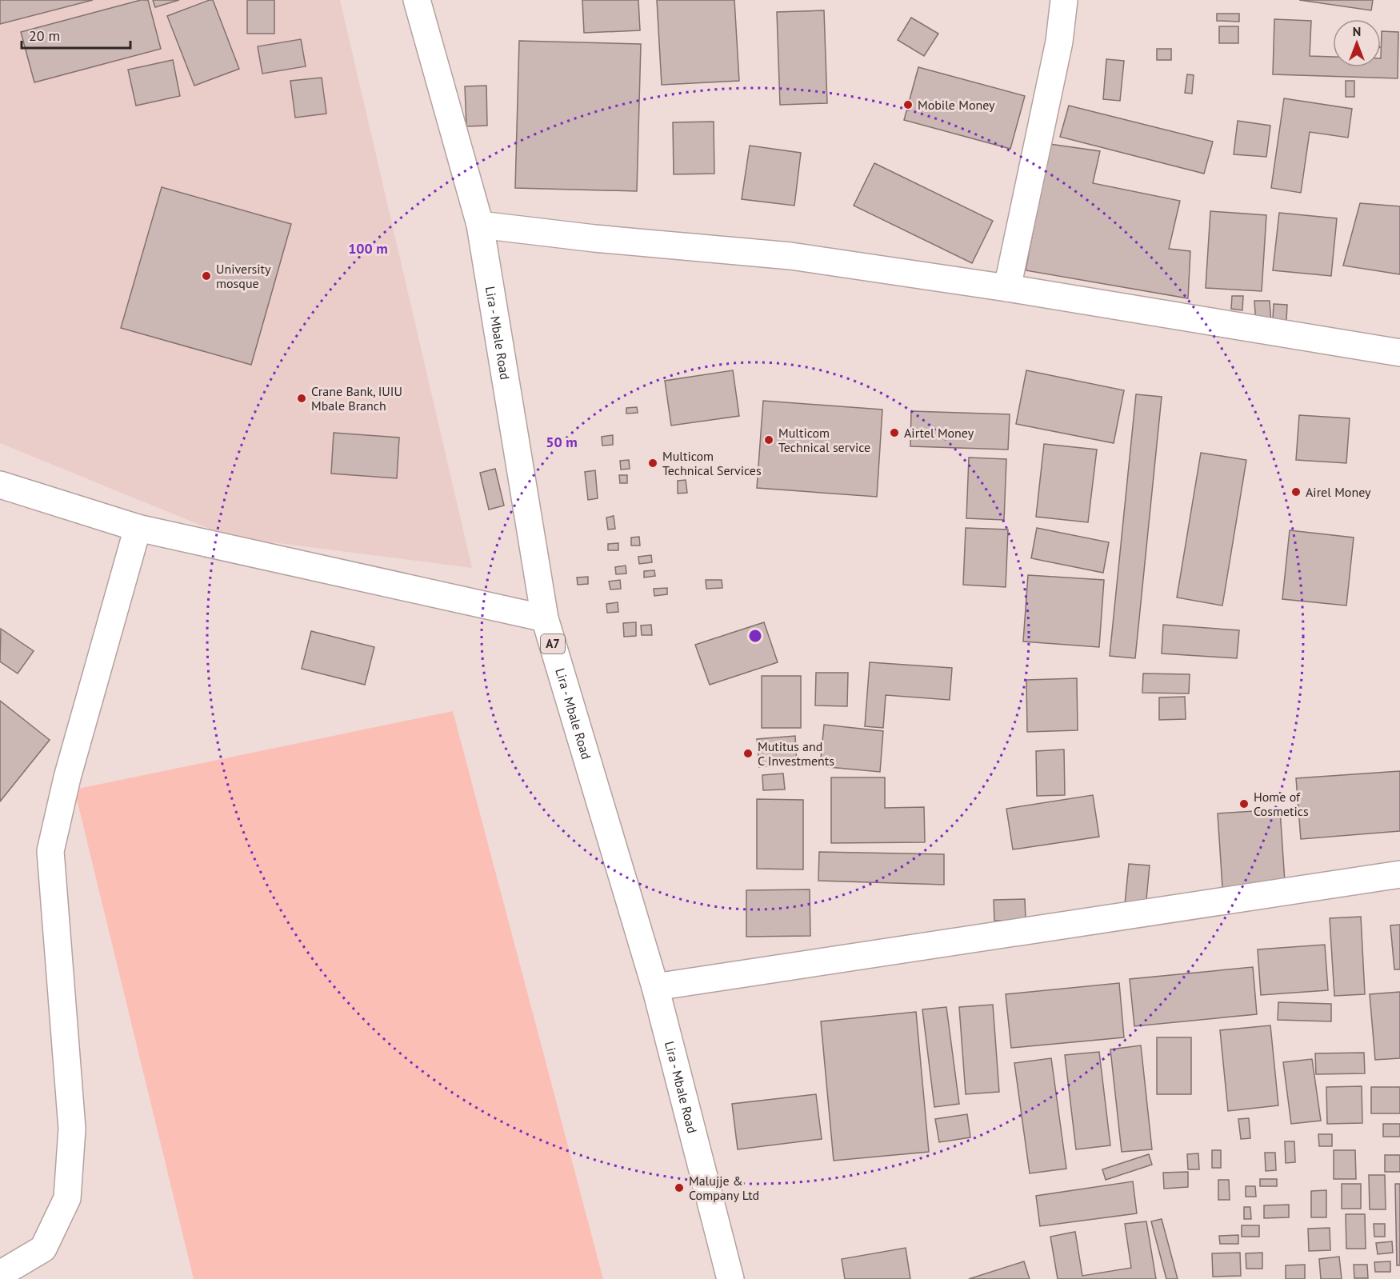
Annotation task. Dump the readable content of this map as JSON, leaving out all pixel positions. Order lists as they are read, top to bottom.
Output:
{
  "streets": {
    "street": ["Lira - Mbale Road", "A7"]
  },
  "places": [
    "Mobile Money",
    "University mosque",
    "Crane Bank, IUIU Mbale Branch",
    "Airtel Money",
    "Multicom Technical service",
    "Multicom Technical Services",
    "Airel Money",
    "Mutitus and C Investments",
    "Home of Cosmetics",
    "Malujje & Company Ltd"
  ],
  "scale_bar": "20 m",
  "north": "top",
  "rings": ["100 m", "50 m"]
}
